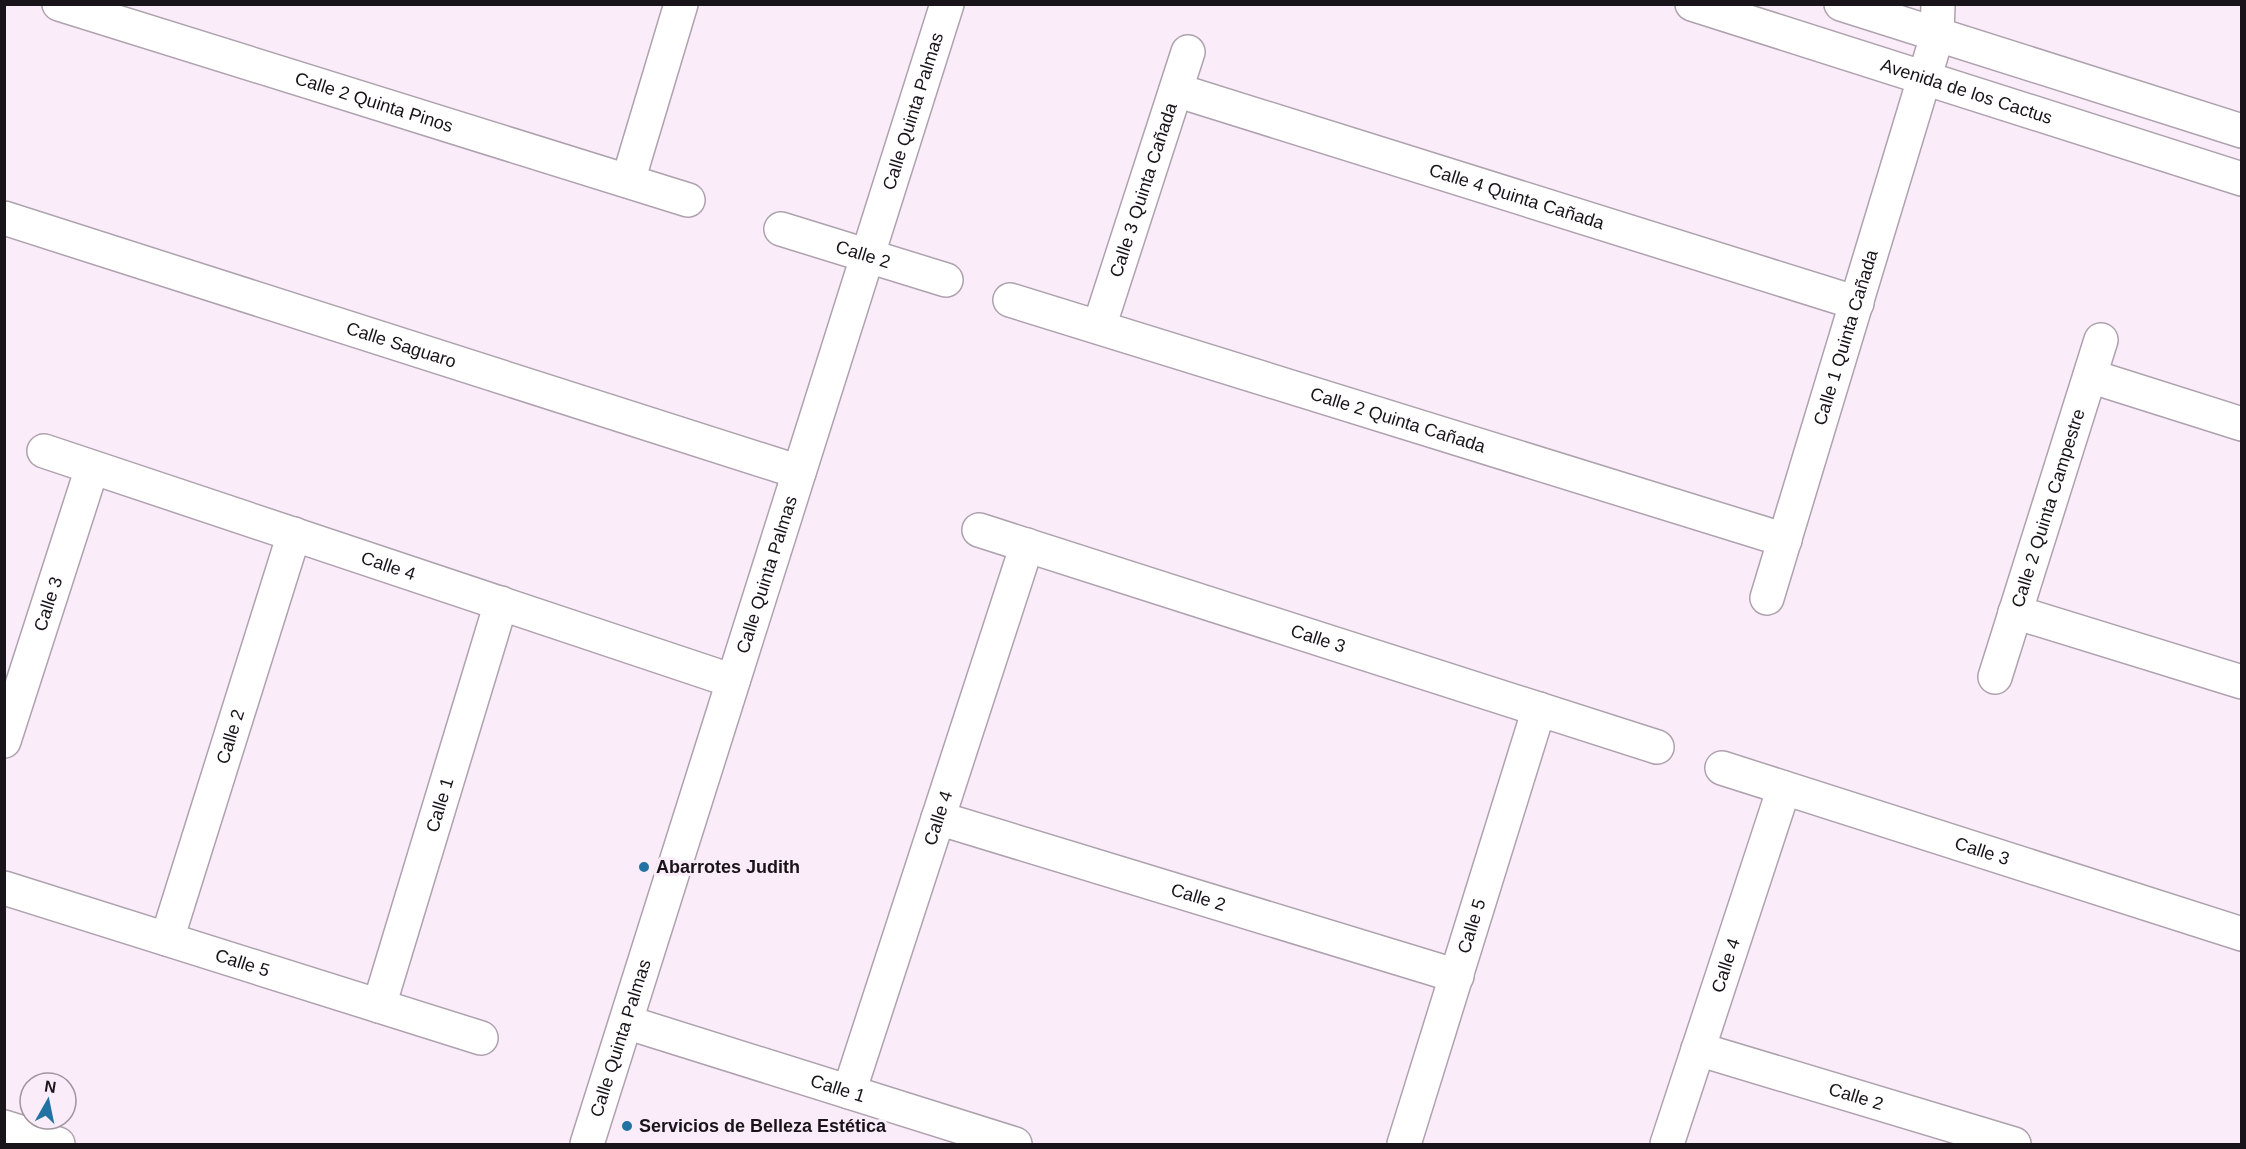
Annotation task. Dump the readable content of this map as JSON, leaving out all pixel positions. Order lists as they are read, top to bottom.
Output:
{
  "streets": {
    "street": [
      "Avenida de los Cactus",
      "Calle 2 Quinta Pinos",
      "Calle Quinta Palmas",
      "Calle 3 Quinta Cañada",
      "Calle 4 Quinta Cañada",
      "Calle 2",
      "Calle 1 Quinta Cañada",
      "Calle Saguaro",
      "Calle 2 Quinta Cañada",
      "Calle 2 Quinta Campestre",
      "Calle 4",
      "Calle 3",
      "Calle 1",
      "Calle 5"
    ]
  },
  "crossings": [
    ["Avenida de los Cactus", "Calle 1 Quinta Cañada"],
    ["Calle Quinta Palmas", "Calle 2"],
    ["Calle Quinta Palmas", "Calle Saguaro"],
    ["Calle Quinta Palmas", "Calle 4"],
    ["Calle Quinta Palmas", "Calle 1"],
    ["Calle 3 Quinta Cañada", "Calle 4 Quinta Cañada"],
    ["Calle 3 Quinta Cañada", "Calle 2 Quinta Cañada"],
    ["Calle 4 Quinta Cañada", "Calle 1 Quinta Cañada"],
    ["Calle 2", "Calle 4"],
    ["Calle 2", "Calle 5"],
    ["Calle 1 Quinta Cañada", "Calle 2 Quinta Cañada"],
    ["Calle 4", "Calle 3"],
    ["Calle 4", "Calle 1"],
    ["Calle 3", "Calle 5"],
    ["Calle 1", "Calle 5"]
  ],
  "places": ["Abarrotes Judith", "Servicios de Belleza Estética"],
  "north": "top"
}
